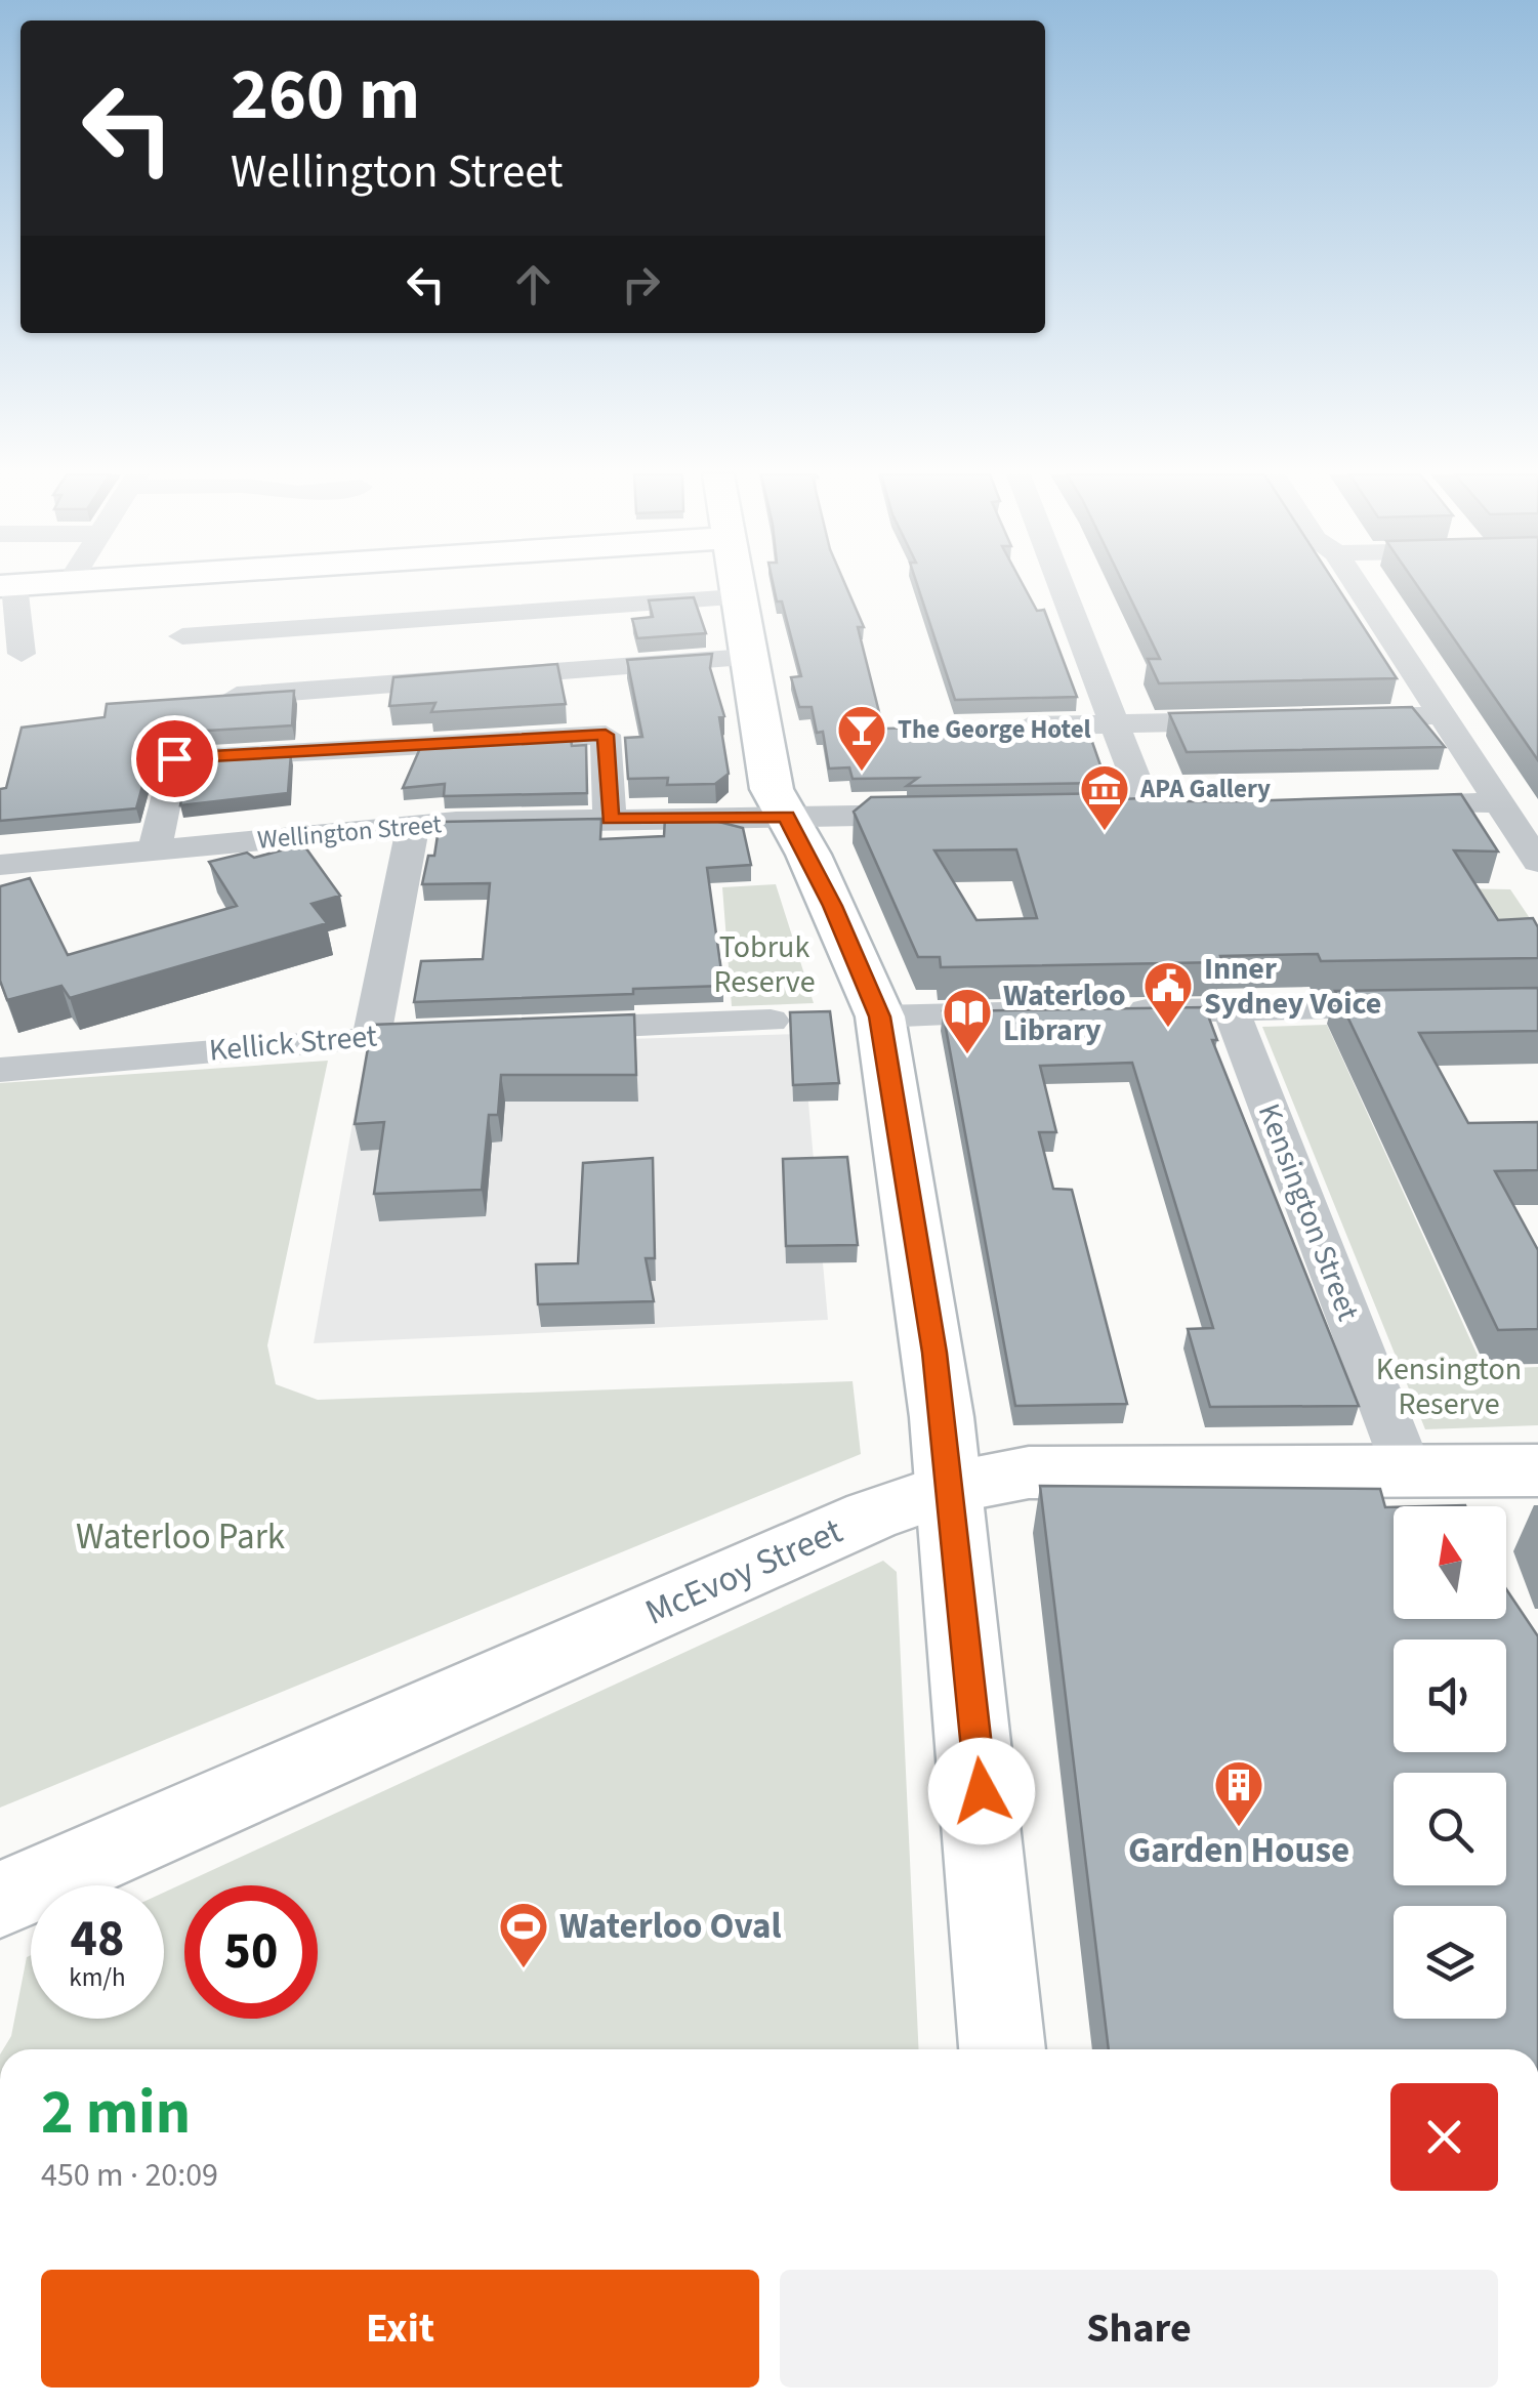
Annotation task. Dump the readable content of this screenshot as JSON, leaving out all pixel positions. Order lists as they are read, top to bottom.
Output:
{
  "streets": {
    "main road": ["McEvoy Street"],
    "street": ["Wellington Street", "Kellick Street", "Kensington Street"]
  },
  "crossings": [
    ["Kensington Street", "McEvoy Street"]
  ],
  "parks": ["Tobruk Reserve", "Kensington Reserve", "Waterloo Park"],
  "places": {
    "bar": ["The George Hotel"],
    "museum": ["APA Gallery"],
    "public building": ["Inner Sydney Voice"],
    "library": ["Waterloo Library"],
    "building": ["Garden House"],
    "sports": ["Waterloo Oval"]
  },
  "north": "top",
  "page": {
    "turn": ["260 m", "Wellington Street"],
    "speed": "48 km/h",
    "limit": "50",
    "heading": ["2 min", "450 m · 20:09"],
    "buttons": ["Exit", "Share"]
  }
}
